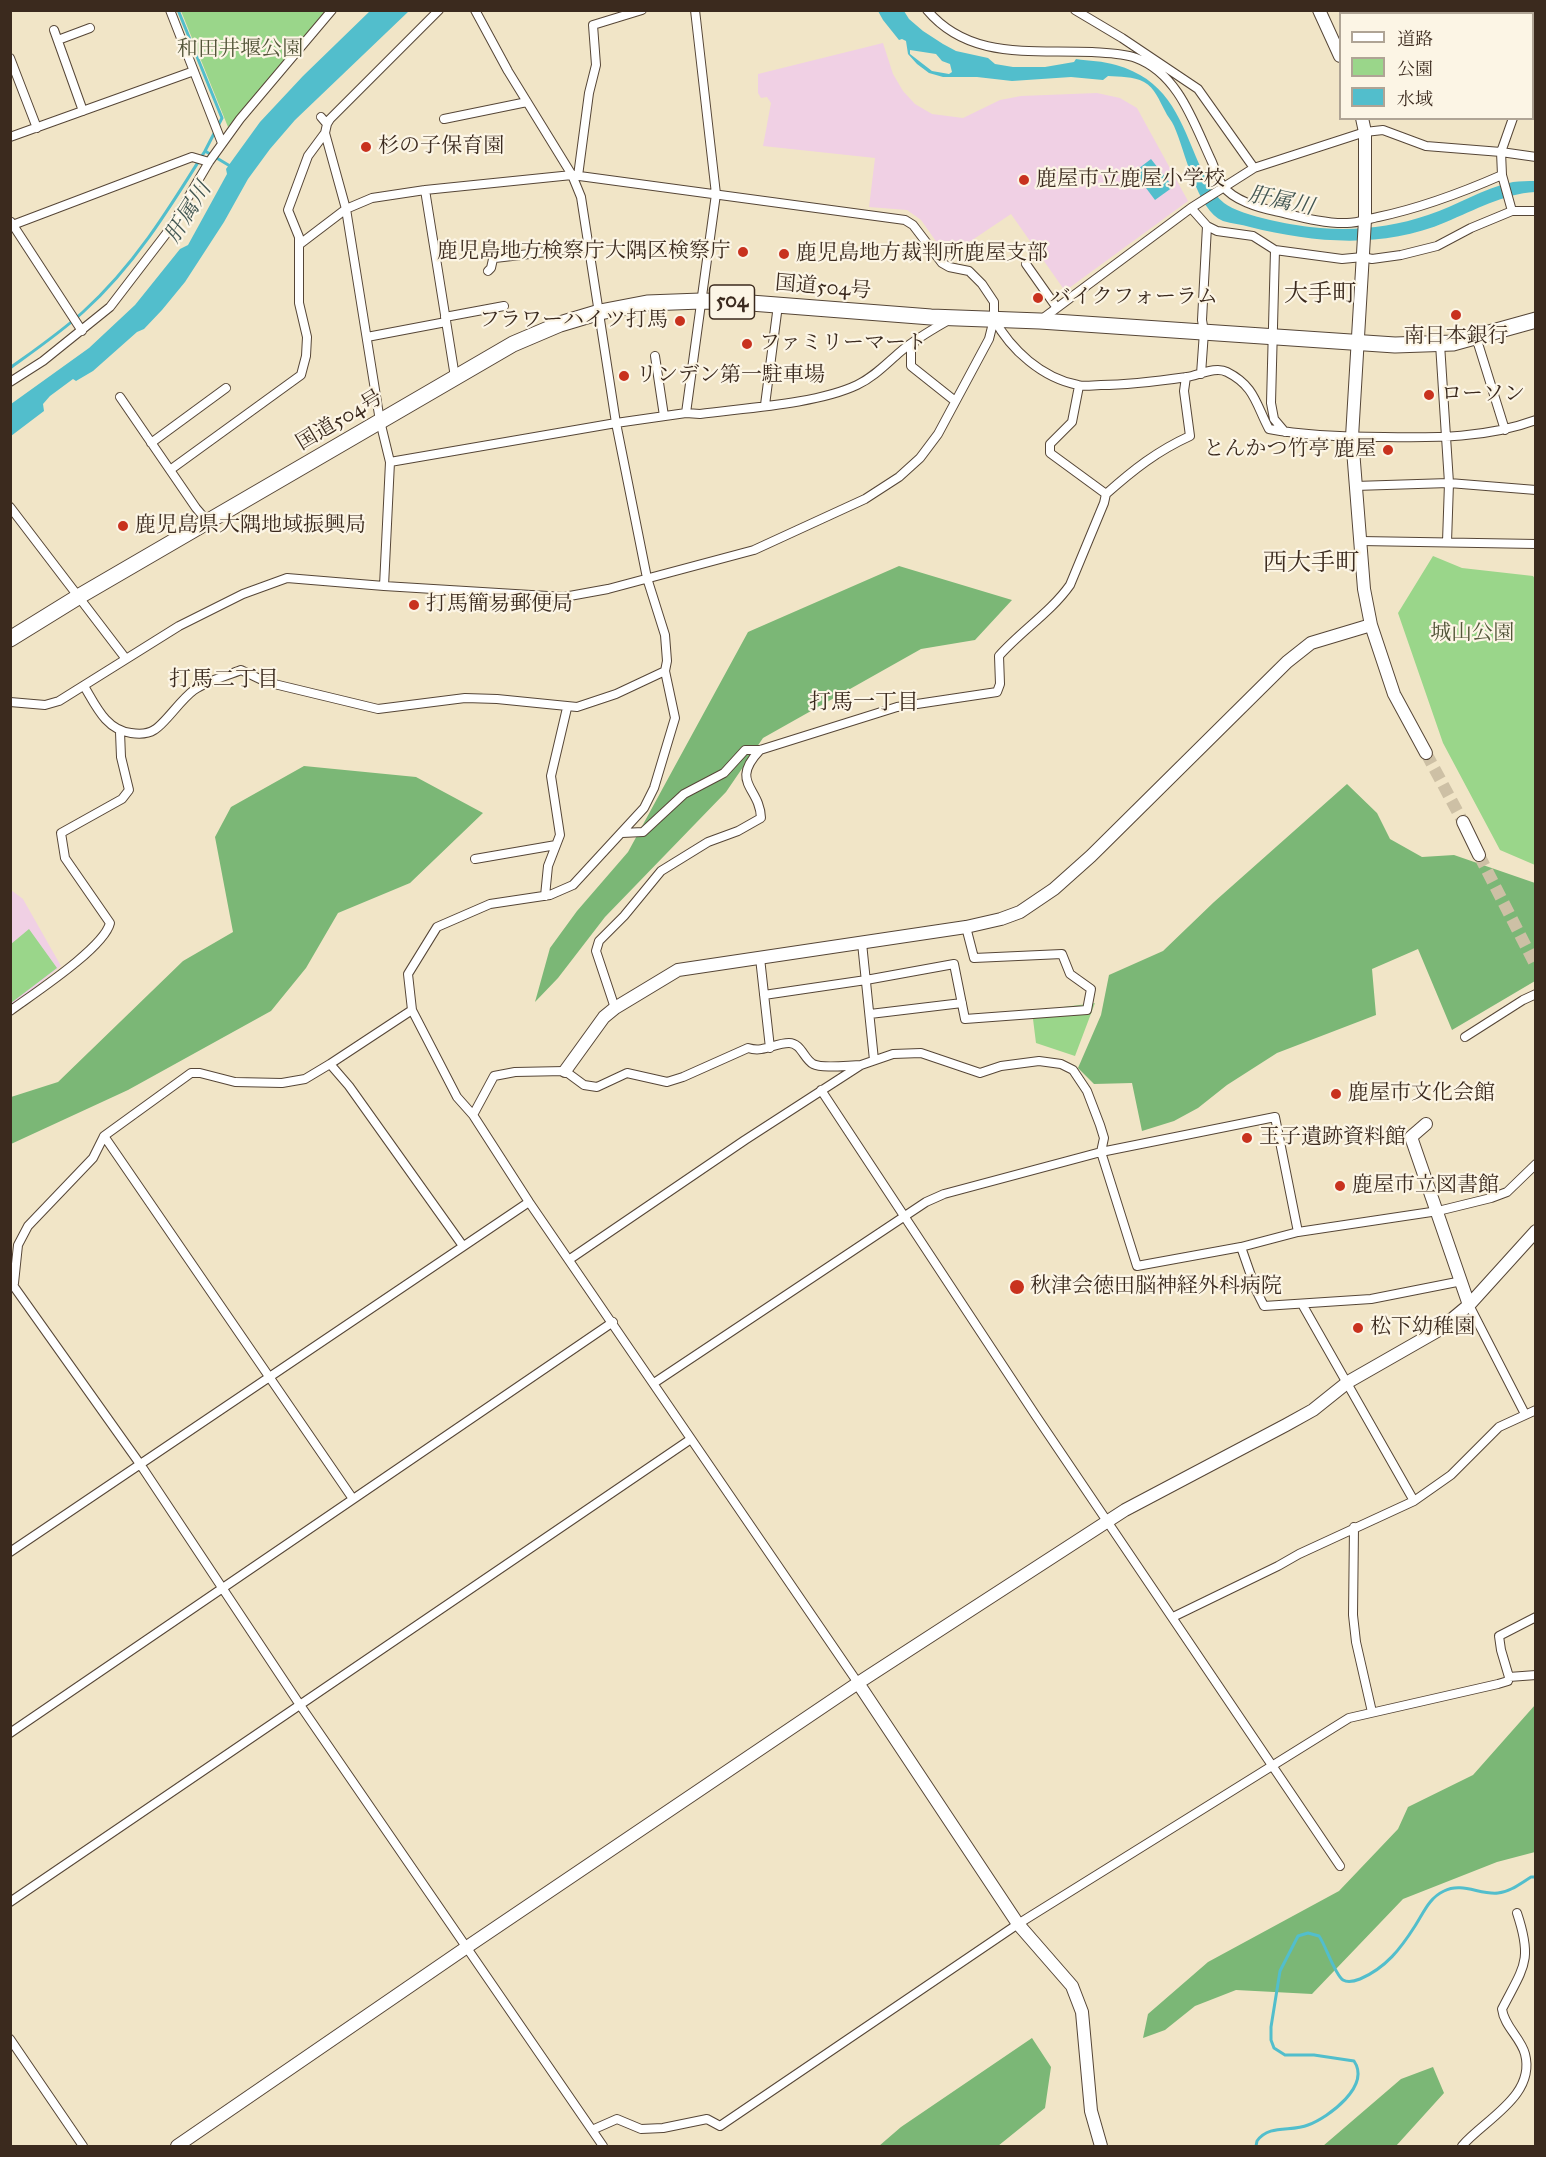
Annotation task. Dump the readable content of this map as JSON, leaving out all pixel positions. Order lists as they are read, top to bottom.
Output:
{
  "streets": {
    "highway": ["国道504号", "504"]
  },
  "districts": [
    "大手町",
    "西大手町",
    "打馬二丁目",
    "打馬一丁目"
  ],
  "water": ["肝属川"],
  "parks": ["和田井堰公園", "城山公園"],
  "places": [
    "杉の子保育園",
    "鹿屋市立鹿屋小学校",
    "鹿児島地方検察庁大隅区検察庁",
    "鹿児島地方裁判所鹿屋支部",
    "バイクフォーラム",
    "南日本銀行",
    "フラワーハイツ打馬",
    "ファミリーマート",
    "リンデン第一駐車場",
    "ローソン",
    "とんかつ竹亭 鹿屋",
    "鹿児島県大隅地域振興局",
    "打馬簡易郵便局",
    "鹿屋市文化会館",
    "王子遺跡資料館",
    "鹿屋市立図書館",
    "秋津会徳田脳神経外科病院",
    "松下幼稚園"
  ],
  "legend": ["道路", "公園", "水域"]
}
